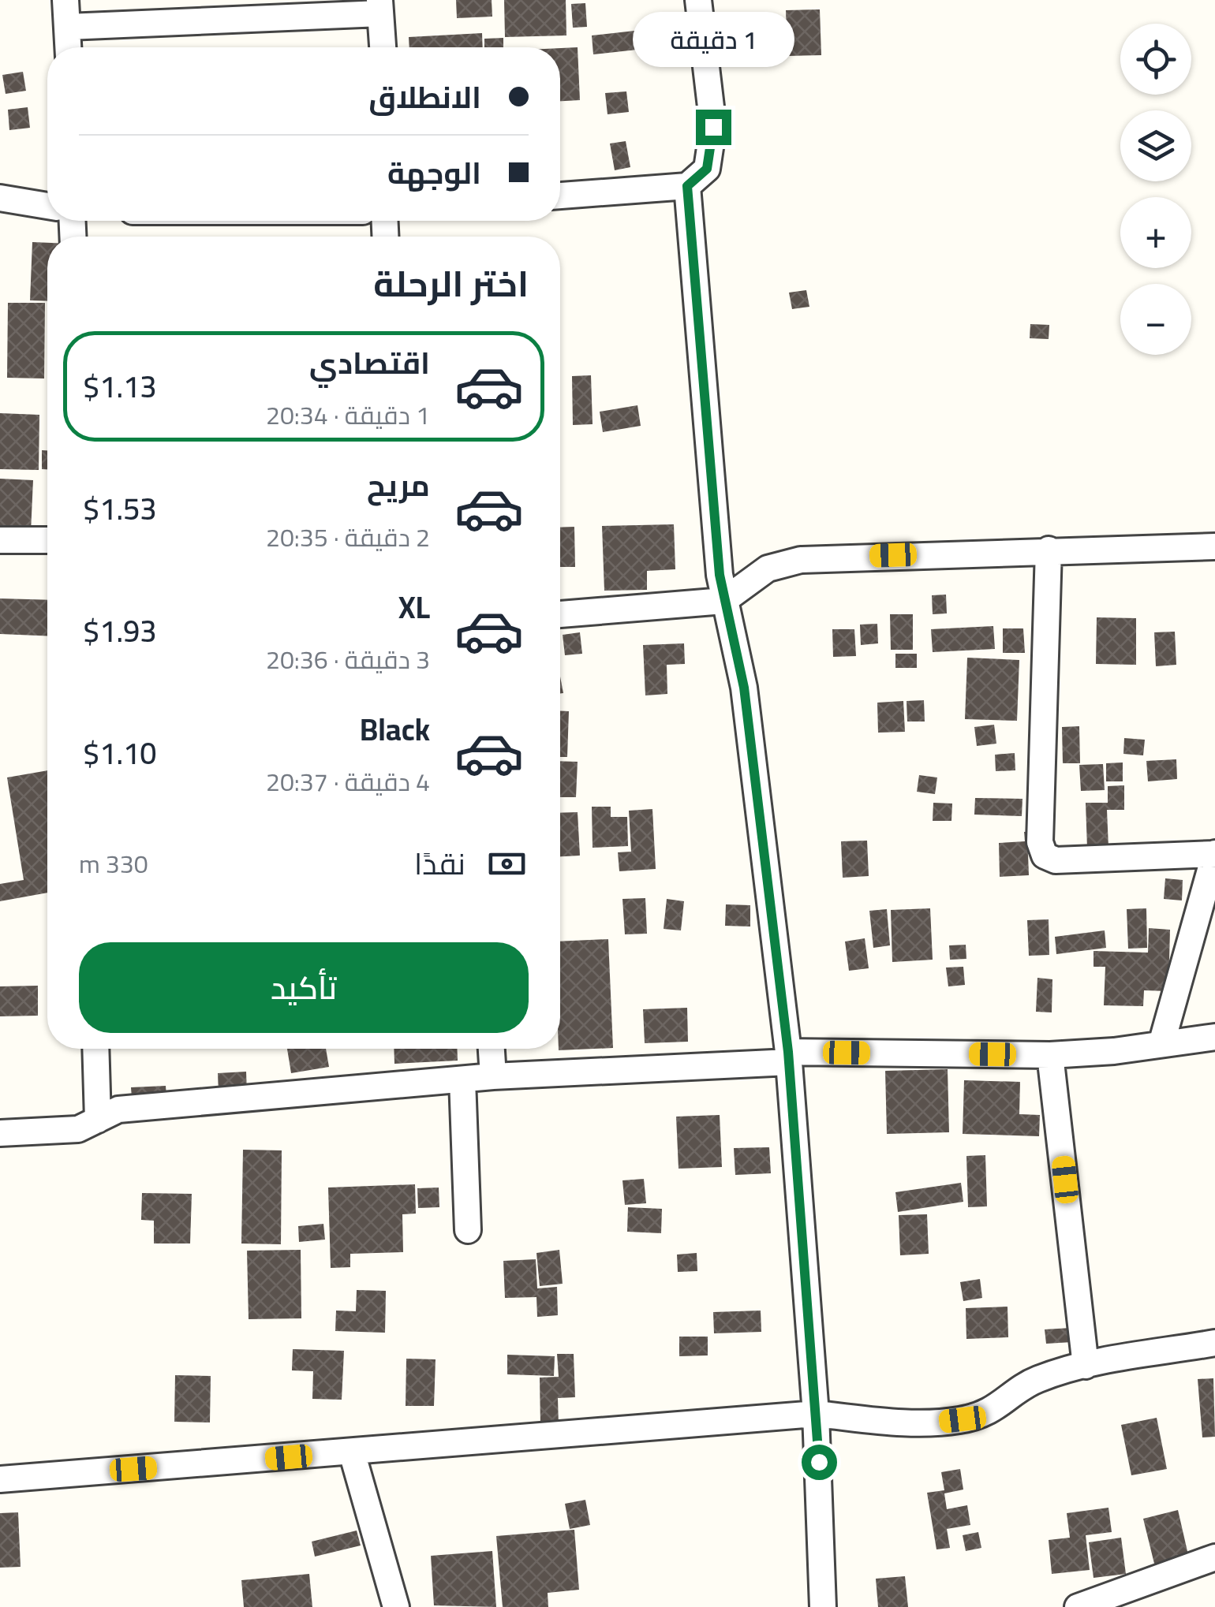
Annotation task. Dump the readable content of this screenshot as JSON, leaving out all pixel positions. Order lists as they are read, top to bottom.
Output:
{
  "page": {
    "bubble": "1 دقيقة",
    "map_buttons": ["+", "−"],
    "banner": ["الانطلاق", "الوجهة"],
    "heading": "اختر الرحلة",
    "list": [
      {
        "name": "اقتصادي",
        "note": "1 دقيقة · 20:34",
        "value": "$1.13"
      },
      {
        "name": "مريح",
        "note": "2 دقيقة · 20:35",
        "value": "$1.53"
      },
      {
        "name": "XL",
        "note": "3 دقيقة · 20:36",
        "value": "$1.93"
      },
      {
        "name": "Black",
        "note": "4 دقيقة · 20:37",
        "value": "$1.10"
      }
    ],
    "pay": ["نقدًا", "330 m"],
    "buttons": "تأكيد"
  }
}
